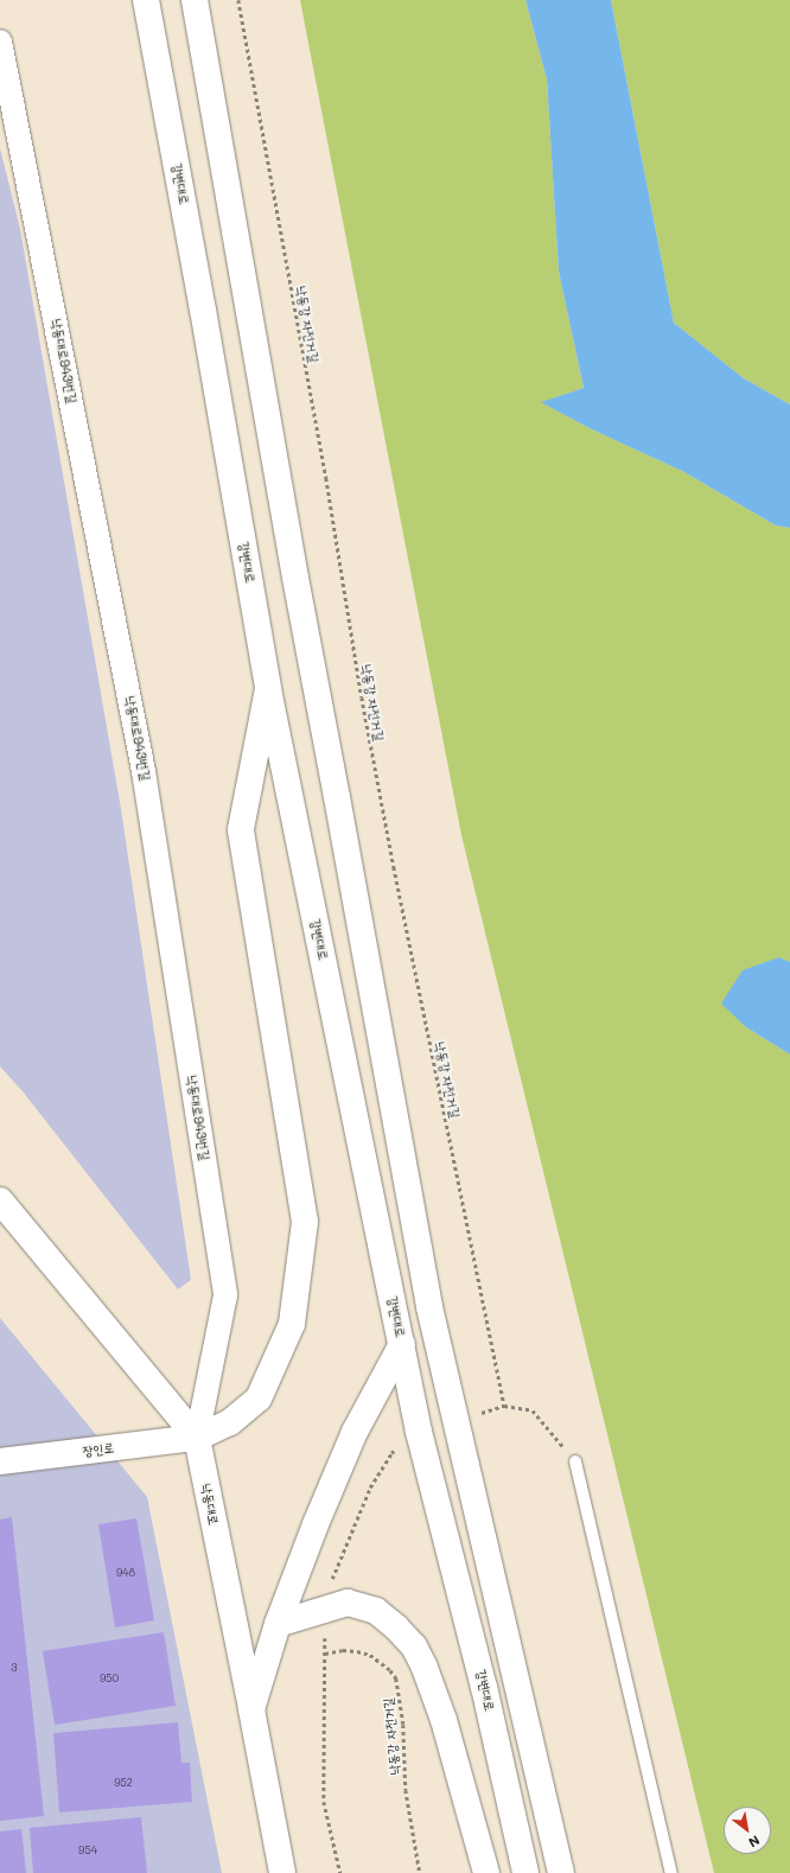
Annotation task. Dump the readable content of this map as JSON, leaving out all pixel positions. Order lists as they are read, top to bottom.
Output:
{
  "streets": {
    "main road": ["강변대로", "장인로", "낙동대로"],
    "street": ["낙동대로943번길"],
    "path": ["낙동강 자전거길"]
  },
  "crossings": [
    ["강변대로", "장인로"],
    ["낙동대로943번길", "장인로"],
    ["낙동대로943번길", "낙동대로"],
    ["장인로", "낙동대로"]
  ],
  "house_numbers": [
    "948",
    "3",
    "950",
    "952",
    "954"
  ],
  "north": "bottom right"
}
